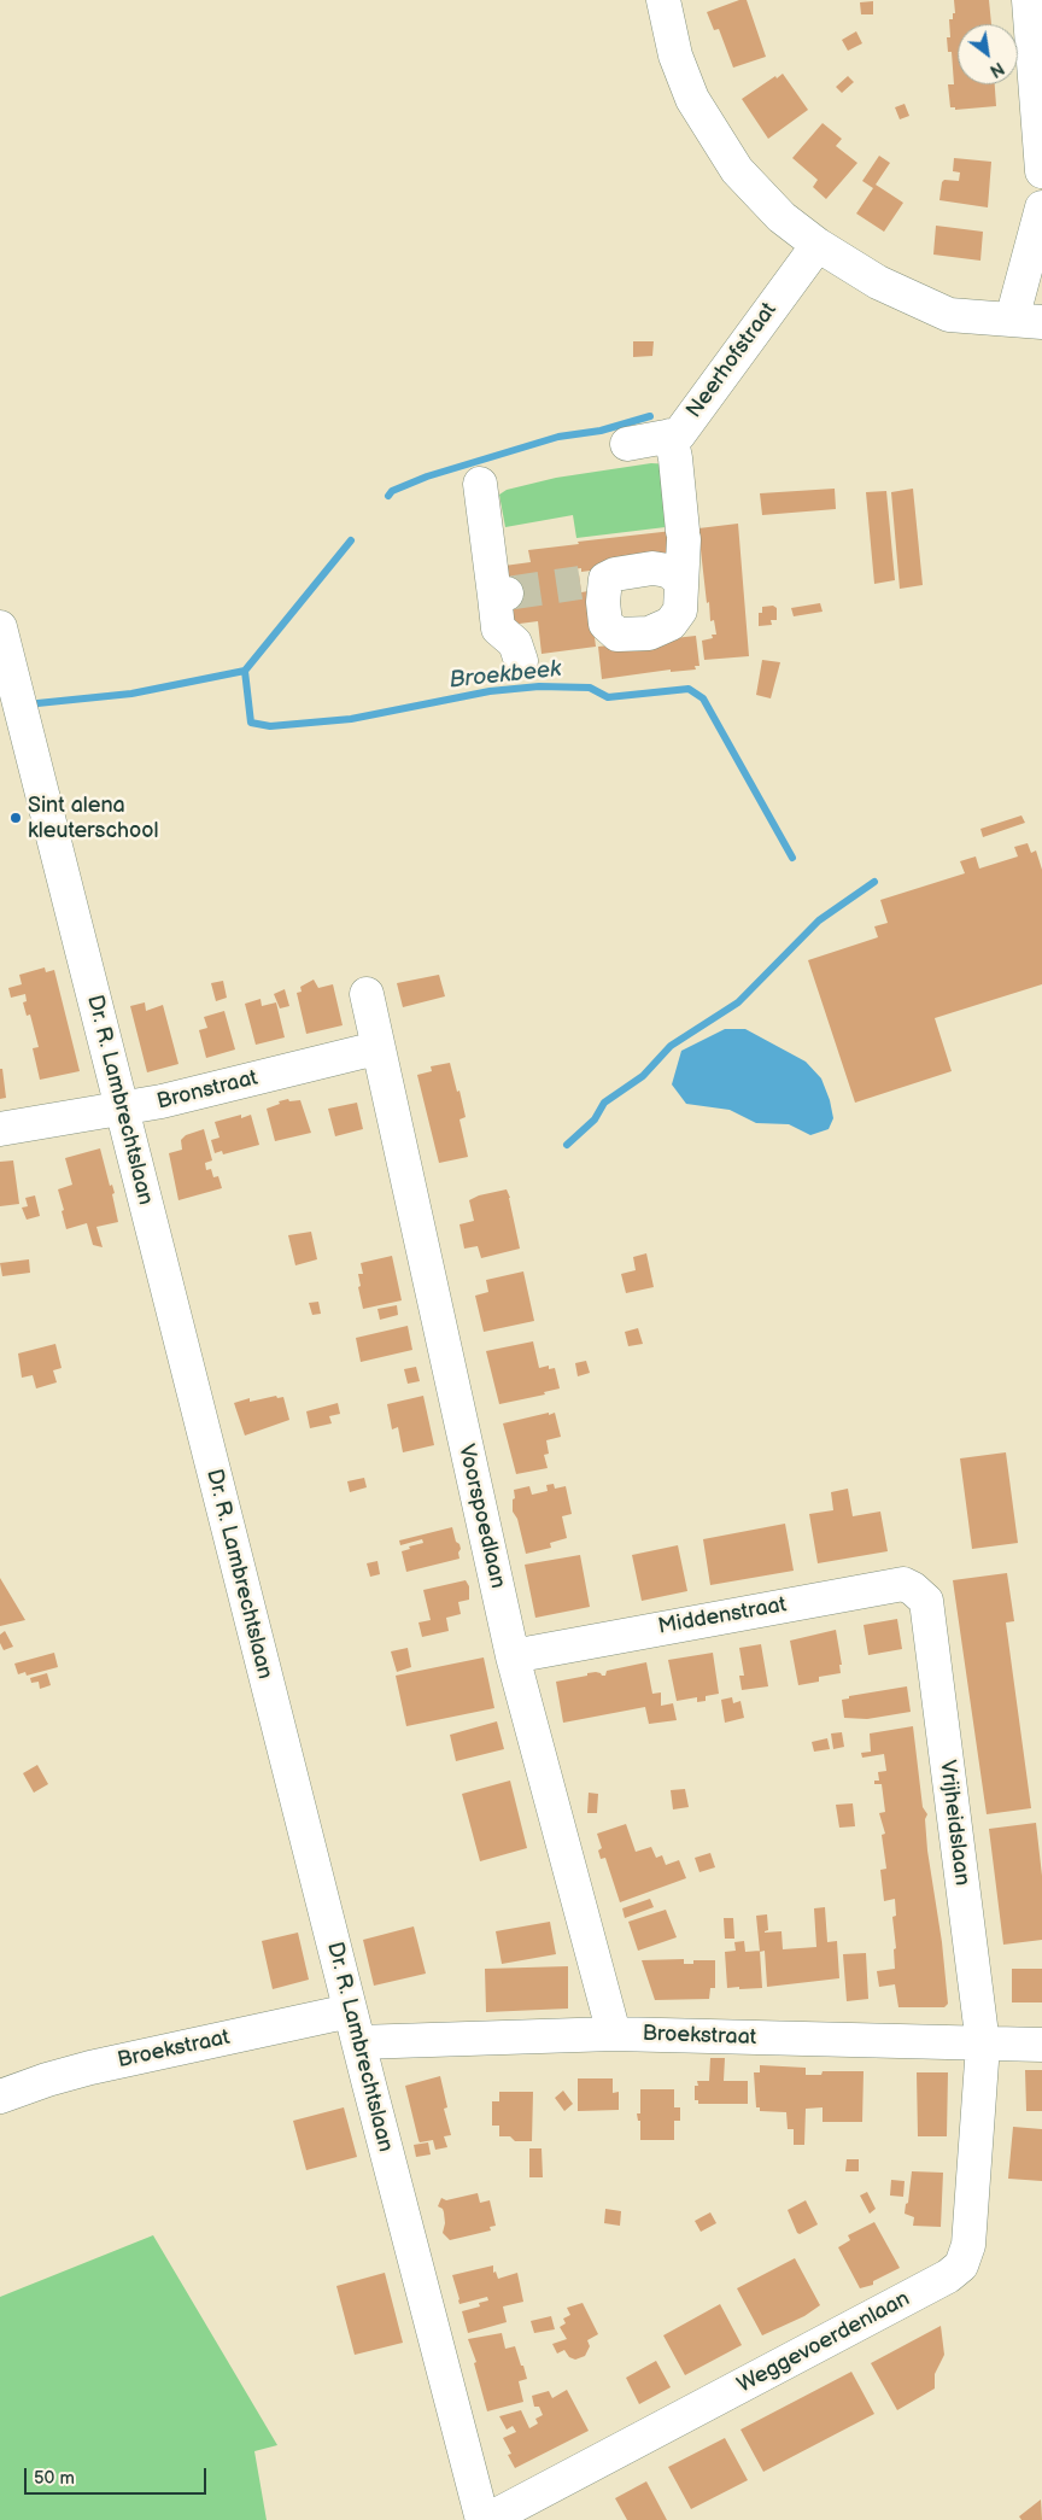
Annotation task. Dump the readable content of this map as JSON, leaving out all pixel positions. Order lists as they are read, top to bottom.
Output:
{
  "streets": {
    "street": [
      "Neerhofstraat",
      "Bronstraat",
      "Dr. R. Lambrechtslaan",
      "Voorspoedlaan",
      "Middenstraat",
      "Vrijheidslaan",
      "Broekstraat",
      "Weggevoerdenlaan"
    ]
  },
  "crossings": [
    ["Bronstraat", "Dr. R. Lambrechtslaan"],
    ["Bronstraat", "Voorspoedlaan"],
    ["Dr. R. Lambrechtslaan", "Broekstraat"],
    ["Dr. R. Lambrechtslaan", "Weggevoerdenlaan"],
    ["Voorspoedlaan", "Middenstraat"],
    ["Voorspoedlaan", "Broekstraat"],
    ["Middenstraat", "Vrijheidslaan"],
    ["Vrijheidslaan", "Broekstraat"],
    ["Vrijheidslaan", "Weggevoerdenlaan"],
    ["Broekstraat", "Weggevoerdenlaan"]
  ],
  "water": ["Broekbeek"],
  "places": ["Sint alena kleuterschool"],
  "scale_bar": "50 m",
  "north": "bottom right"
}
